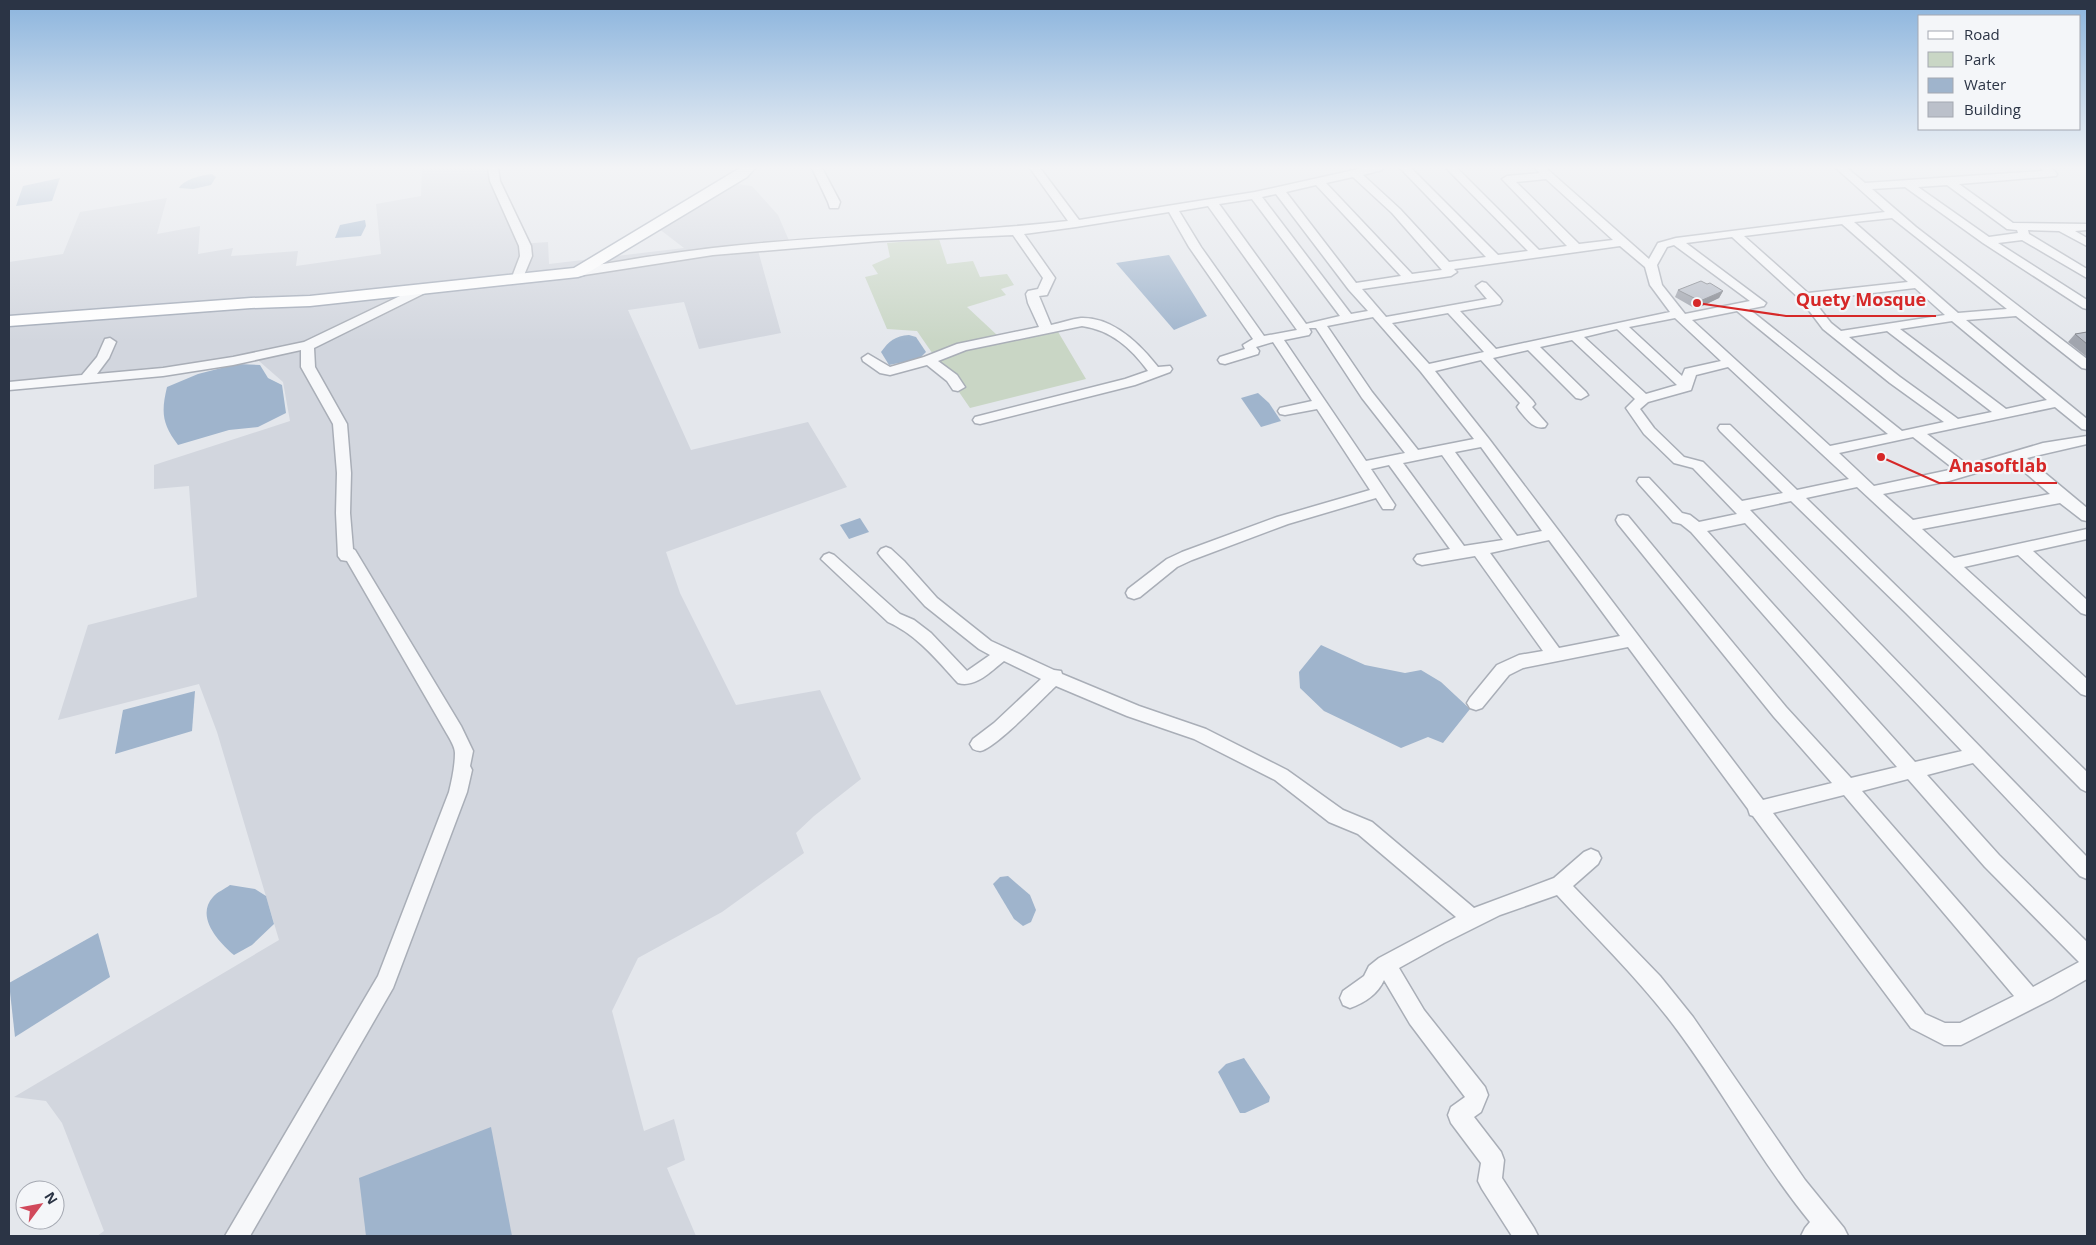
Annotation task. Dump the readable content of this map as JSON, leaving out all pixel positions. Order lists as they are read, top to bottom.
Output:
{
  "places": ["Quety Mosque", "Anasoftlab"],
  "legend": [
    "Road",
    "Park",
    "Water",
    "Building"
  ],
  "north": "top right"
}
